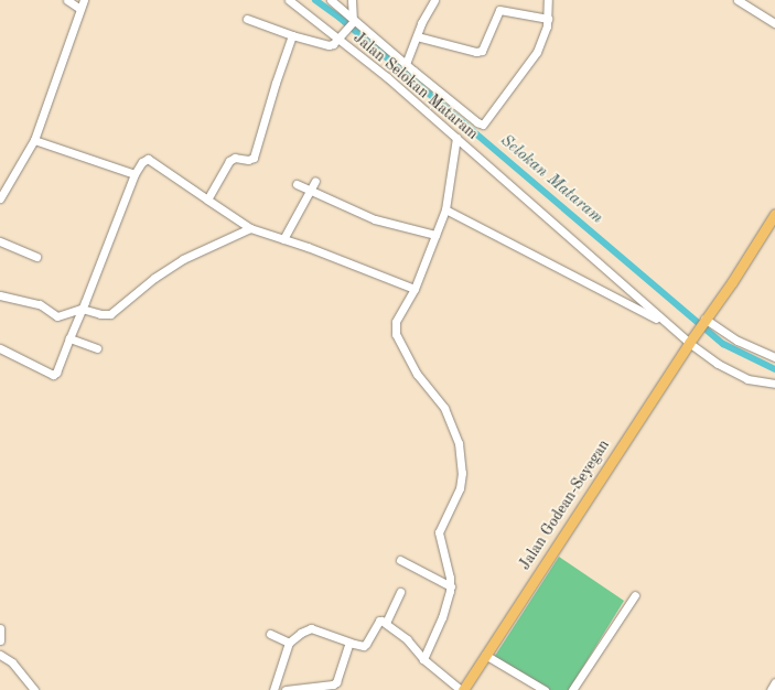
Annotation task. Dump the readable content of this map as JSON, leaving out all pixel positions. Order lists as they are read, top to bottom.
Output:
{
  "streets": {
    "main road": ["Jalan Godean-Seyegan"],
    "street": ["Jalan Selokan Mataram"]
  },
  "crossings": [
    ["Jalan Selokan Mataram", "Jalan Godean-Seyegan"]
  ],
  "water": ["Selokan Mataram"]
}
